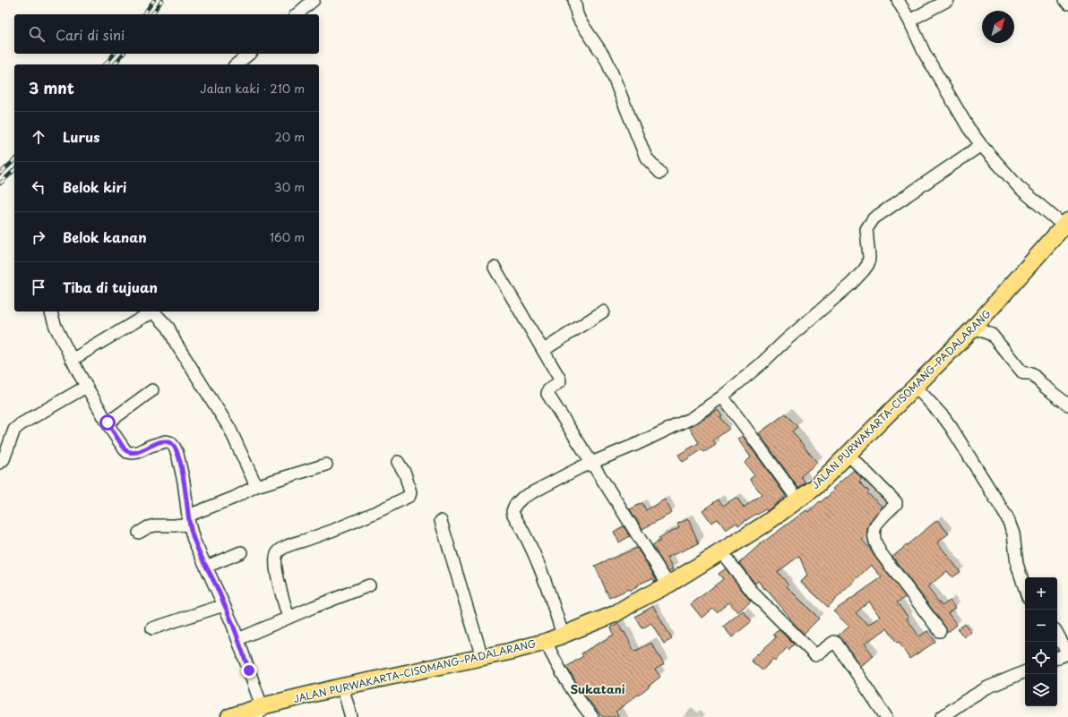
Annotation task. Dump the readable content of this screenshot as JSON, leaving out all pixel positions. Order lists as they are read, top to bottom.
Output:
{
  "streets": {
    "highway": ["JALAN PURWAKARTA–CISOMANG–PADALARANG"]
  },
  "districts": ["Sukatani"],
  "north": "top right",
  "page": {
    "search": "Cari di sini",
    "heading": ["3 mnt", "Jalan kaki · 210 m"],
    "list": [
      ["Lurus", "20 m"],
      ["Belok kiri", "30 m"],
      ["Belok kanan", "160 m"],
      "Tiba di tujuan"
    ],
    "map_buttons": ["+", "−"]
  }
}
